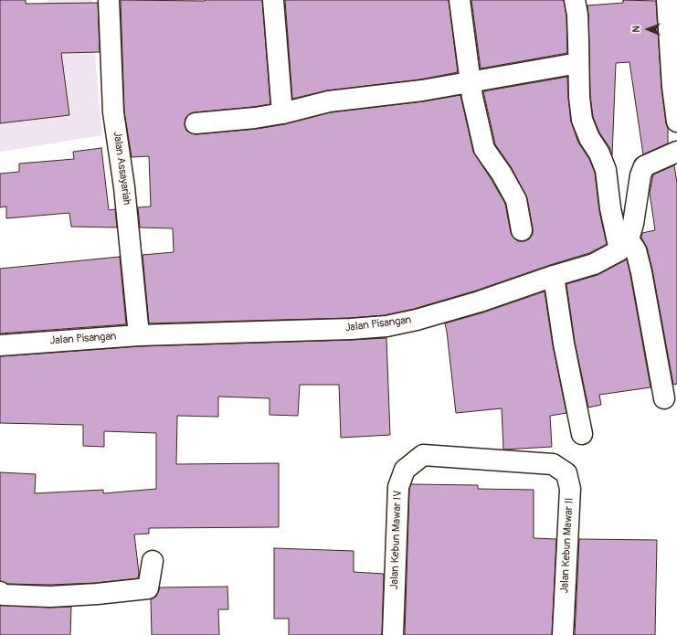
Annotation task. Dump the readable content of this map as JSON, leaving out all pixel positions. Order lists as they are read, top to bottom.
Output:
{
  "streets": {
    "street": [
      "Jalan Assayariah",
      "Jalan Pisangan",
      "Jalan Kebun Mawar IV",
      "Jalan Kebun Mawar II"
    ]
  },
  "crossings": [
    ["Jalan Assayariah", "Jalan Pisangan"],
    ["Jalan Kebun Mawar IV", "Jalan Kebun Mawar II"]
  ],
  "north": "left"
}
